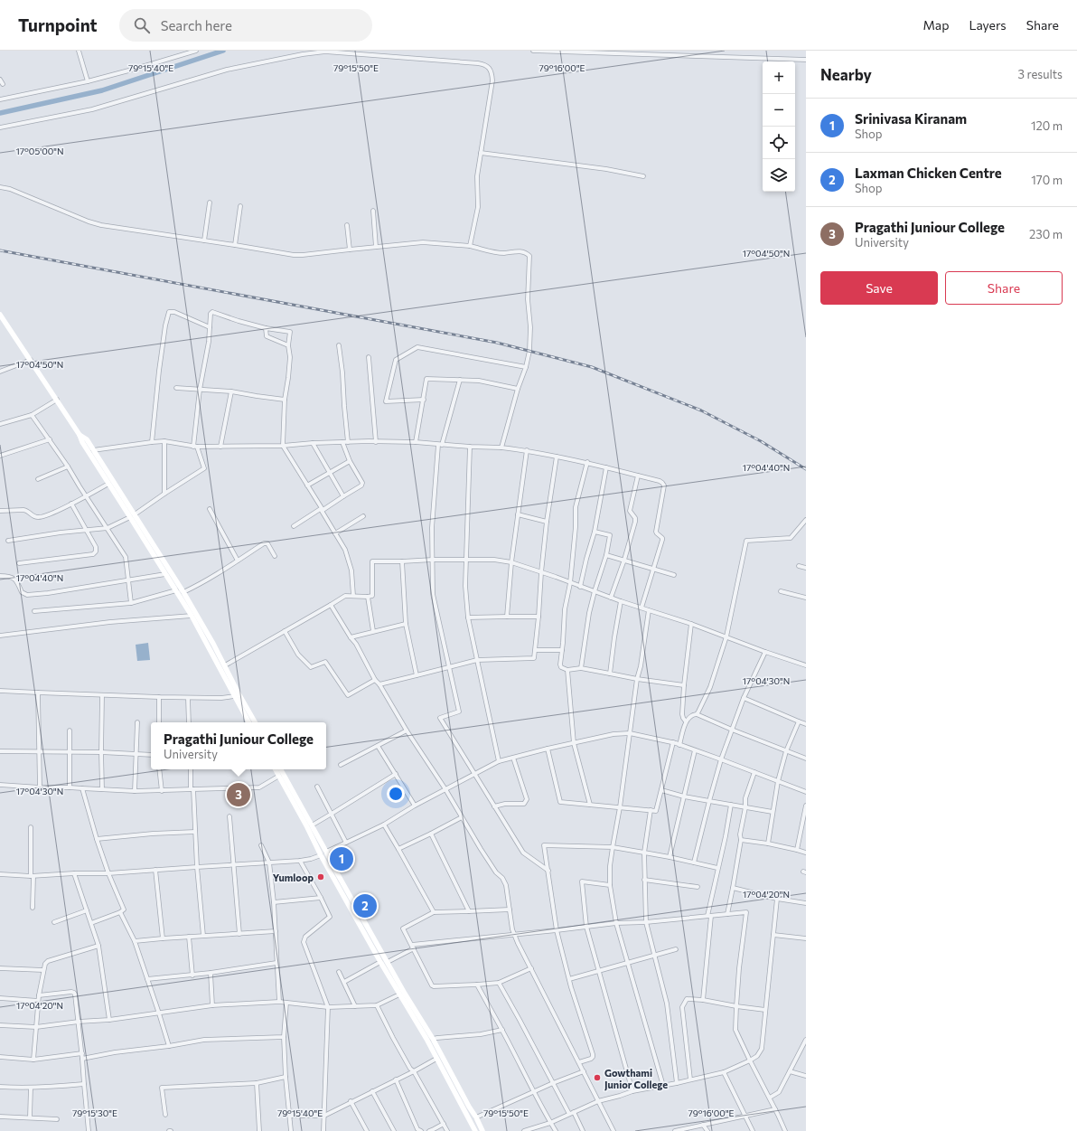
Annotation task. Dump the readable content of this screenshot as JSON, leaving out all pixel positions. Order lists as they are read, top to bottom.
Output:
{
  "places": ["Yumloop", "Gowthami Junior College"],
  "page": {
    "header": "Turnpoint",
    "search": "Search here",
    "nav": ["Map", "Layers", "Share"],
    "heading": ["Nearby", "3 results"],
    "map_buttons": ["+", "−"],
    "list": [
      {
        "mark": "1",
        "name": "Srinivasa Kiranam",
        "note": "Shop",
        "value": "120 m"
      },
      {
        "mark": "2",
        "name": "Laxman Chicken Centre",
        "note": "Shop",
        "value": "170 m"
      },
      {
        "mark": "3",
        "name": "Pragathi Juniour College",
        "note": "University",
        "value": "230 m"
      }
    ],
    "buttons": ["Save", "Share"],
    "popup": ["Pragathi Juniour College", "University"],
    "pins": ["3", "1", "2"]
  },
  "coordinates": [
    "79°15'40\"E",
    "79°15'50\"E",
    "79°16'00\"E",
    "17°05'00\"N",
    "17°04'50\"N",
    "17°04'40\"N",
    "17°04'30\"N",
    "17°04'20\"N",
    "79°15'30\"E"
  ]
}
